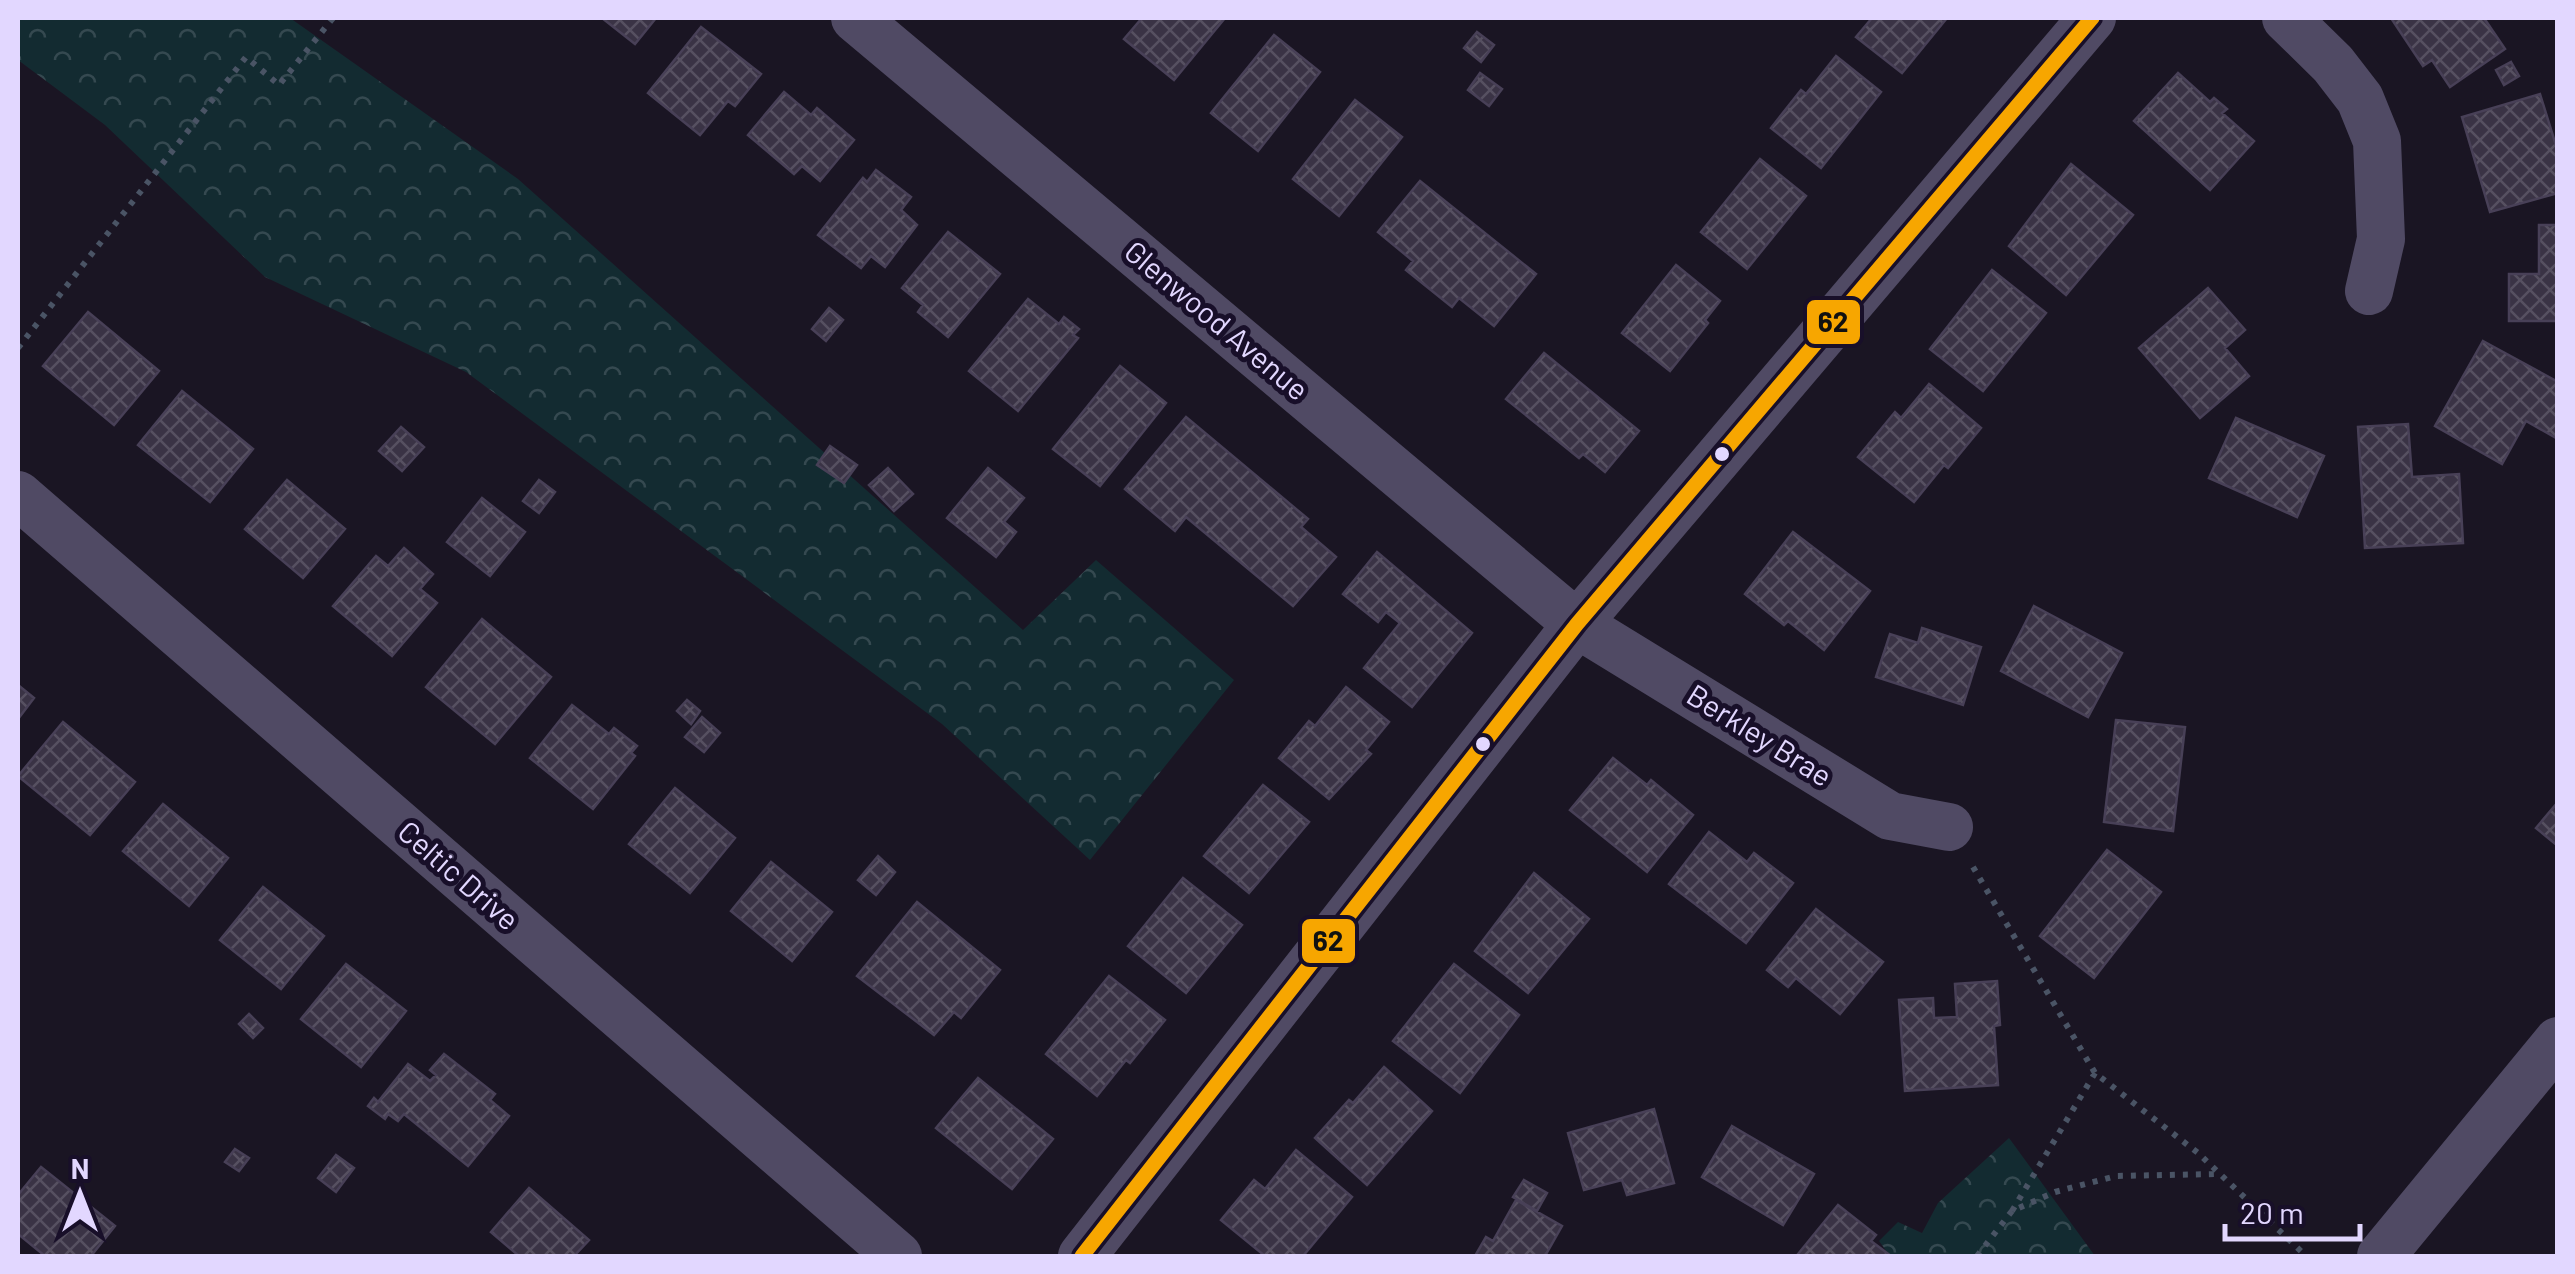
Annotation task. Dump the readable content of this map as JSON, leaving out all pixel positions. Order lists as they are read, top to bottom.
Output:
{
  "streets": {
    "street": ["Glenwood Avenue", "Berkley Brae", "Celtic Drive"]
  },
  "crossings": [
    ["Glenwood Avenue", "Berkley Brae"]
  ],
  "lines": ["transit line 62"],
  "scale_bar": "20 m",
  "north": "top"
}
